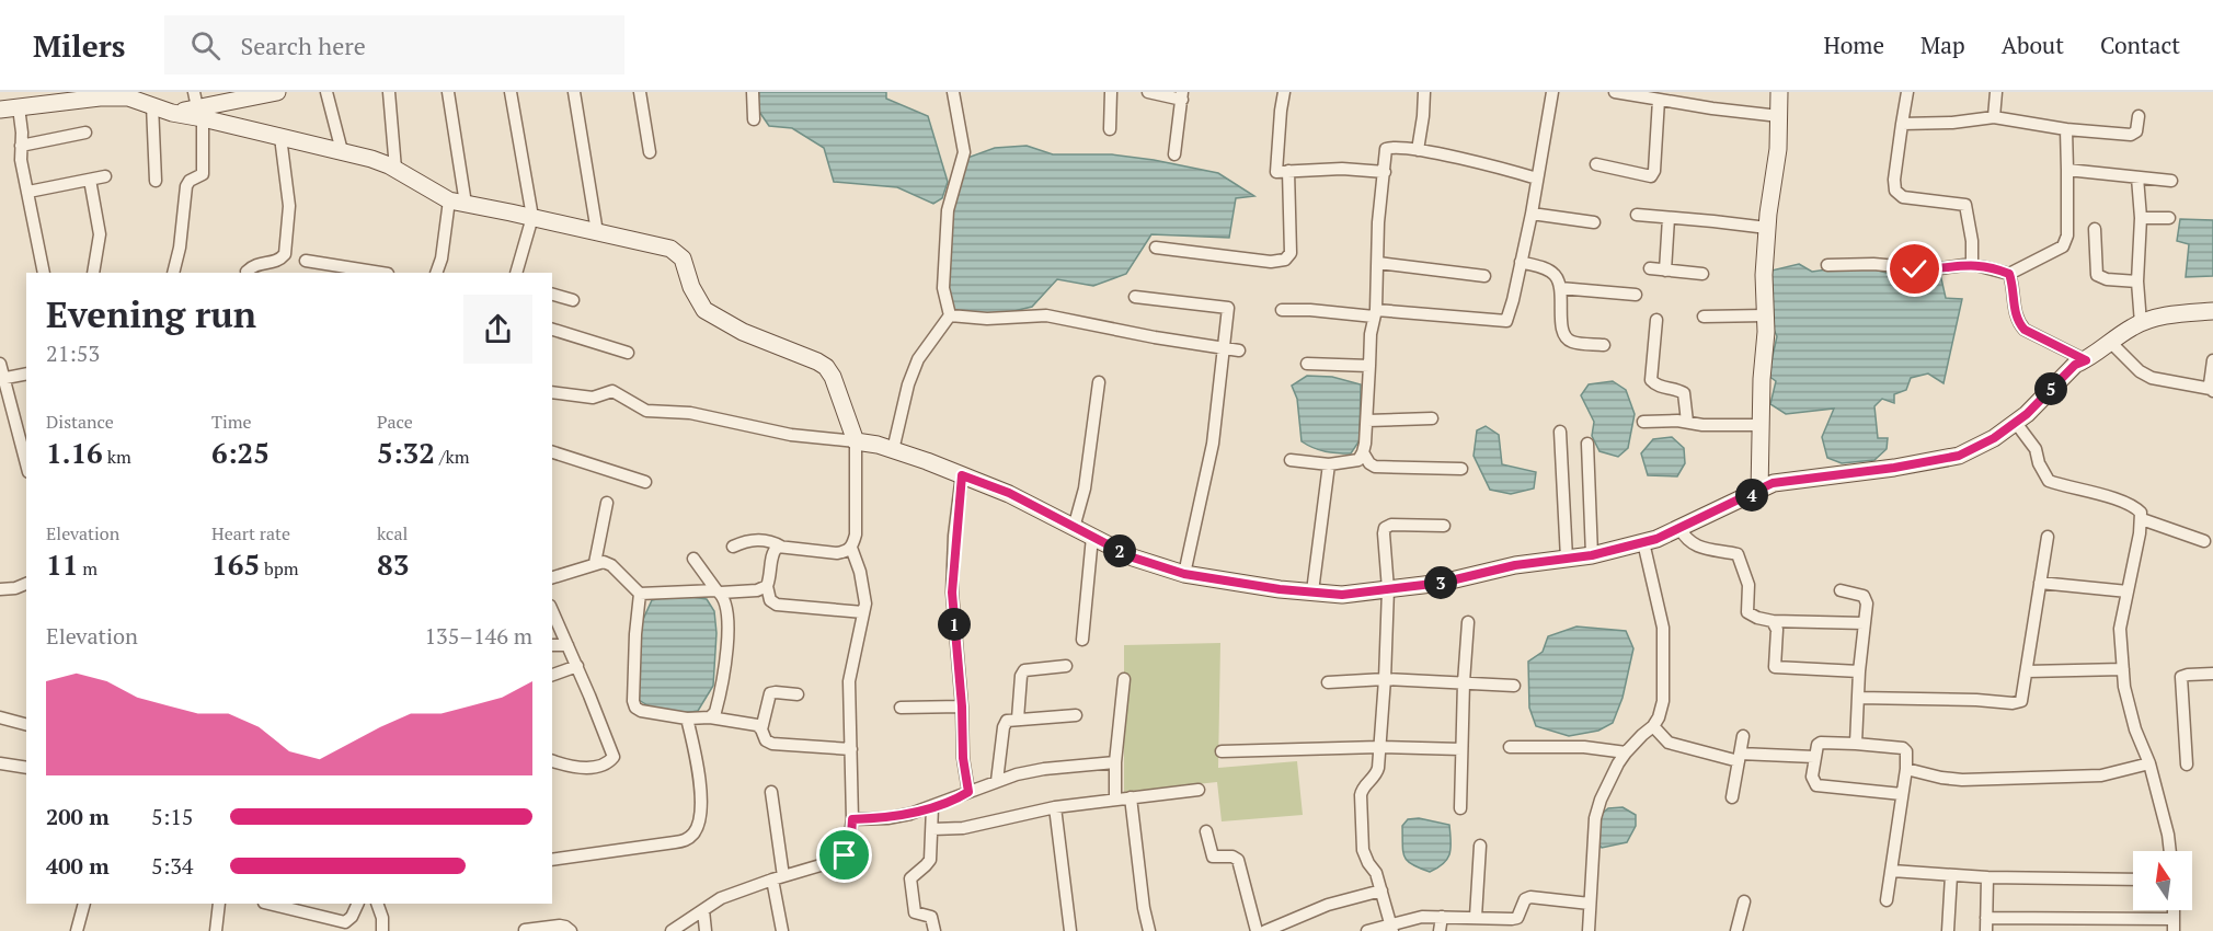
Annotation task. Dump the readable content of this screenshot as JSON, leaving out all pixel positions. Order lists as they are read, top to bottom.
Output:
{
  "north": "top",
  "page": {
    "header": "Milers",
    "search": "Search here",
    "nav": [
      "Home",
      "Map",
      "About",
      "Contact"
    ],
    "heading": ["Evening run", "21:53"],
    "pins": [
      "5",
      "4",
      "2",
      "3",
      "1"
    ],
    "stats": [
      ["Distance", "1.16 km"],
      ["Time", "6:25"],
      ["Pace", "5:32 /km"],
      ["Elevation", "11 m"],
      ["Heart rate", "165 bpm"],
      ["kcal", "83"]
    ],
    "chart": ["Elevation", "135–146 m"],
    "list": [
      {
        "name": "200 m",
        "note": "5:15"
      },
      {
        "name": "400 m",
        "note": "5:34"
      }
    ]
  }
}
